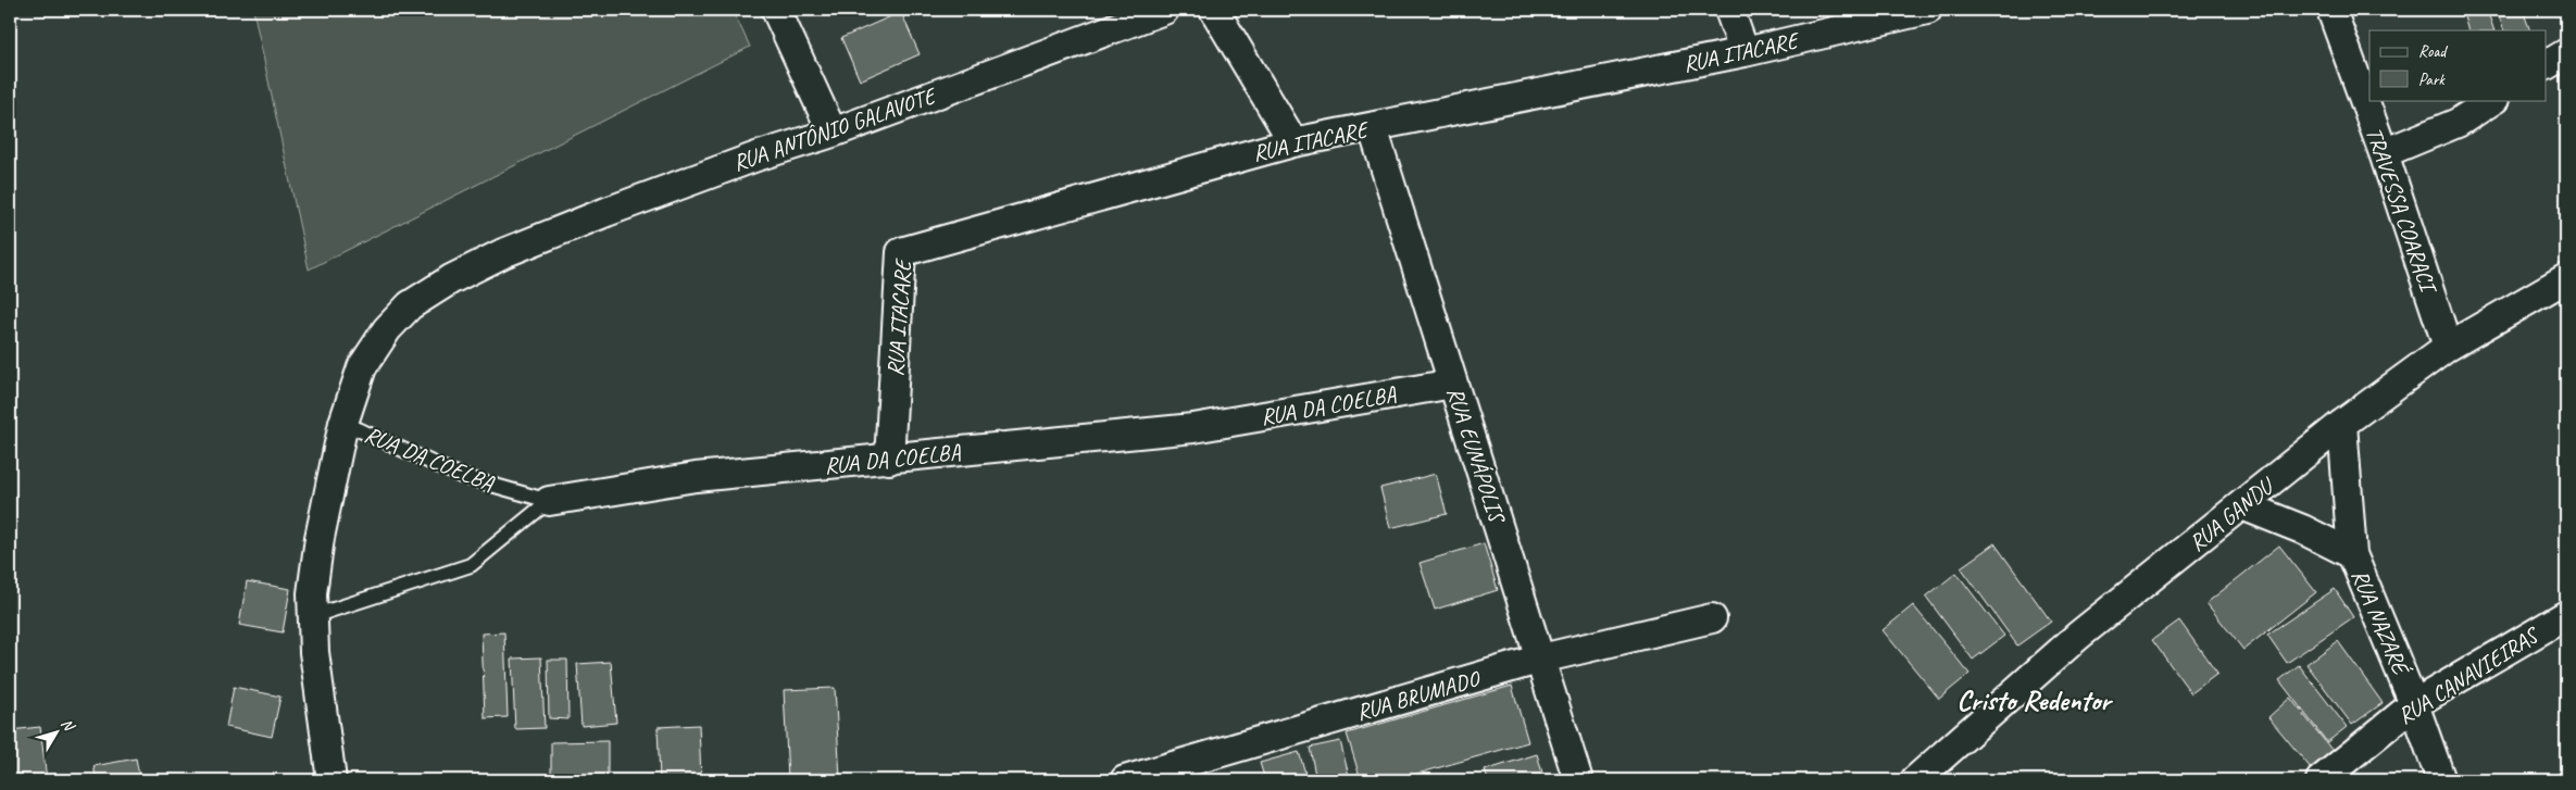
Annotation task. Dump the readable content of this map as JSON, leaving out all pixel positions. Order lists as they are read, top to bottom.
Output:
{
  "streets": {
    "street": [
      "RUA ITACARE",
      "RUA ANTÔNIO GALAVOTE",
      "TRAVESSA COARACI",
      "RUA DA COELBA",
      "RUA EUNÁPOLIS",
      "RUA GANDU",
      "RUA NAZARÉ",
      "RUA CANAVIEIRAS",
      "RUA BRUMADO"
    ]
  },
  "crossings": [
    ["RUA ITACARE", "RUA DA COELBA"],
    ["RUA ITACARE", "RUA EUNÁPOLIS"],
    ["RUA ANTÔNIO GALAVOTE", "RUA DA COELBA"],
    ["TRAVESSA COARACI", "RUA GANDU"],
    ["RUA DA COELBA", "RUA EUNÁPOLIS"],
    ["RUA EUNÁPOLIS", "RUA BRUMADO"],
    ["RUA GANDU", "RUA NAZARÉ"],
    ["RUA NAZARÉ", "RUA CANAVIEIRAS"]
  ],
  "districts": ["Cristo Redentor"],
  "legend": ["Road", "Park"],
  "north": "top right"
}
